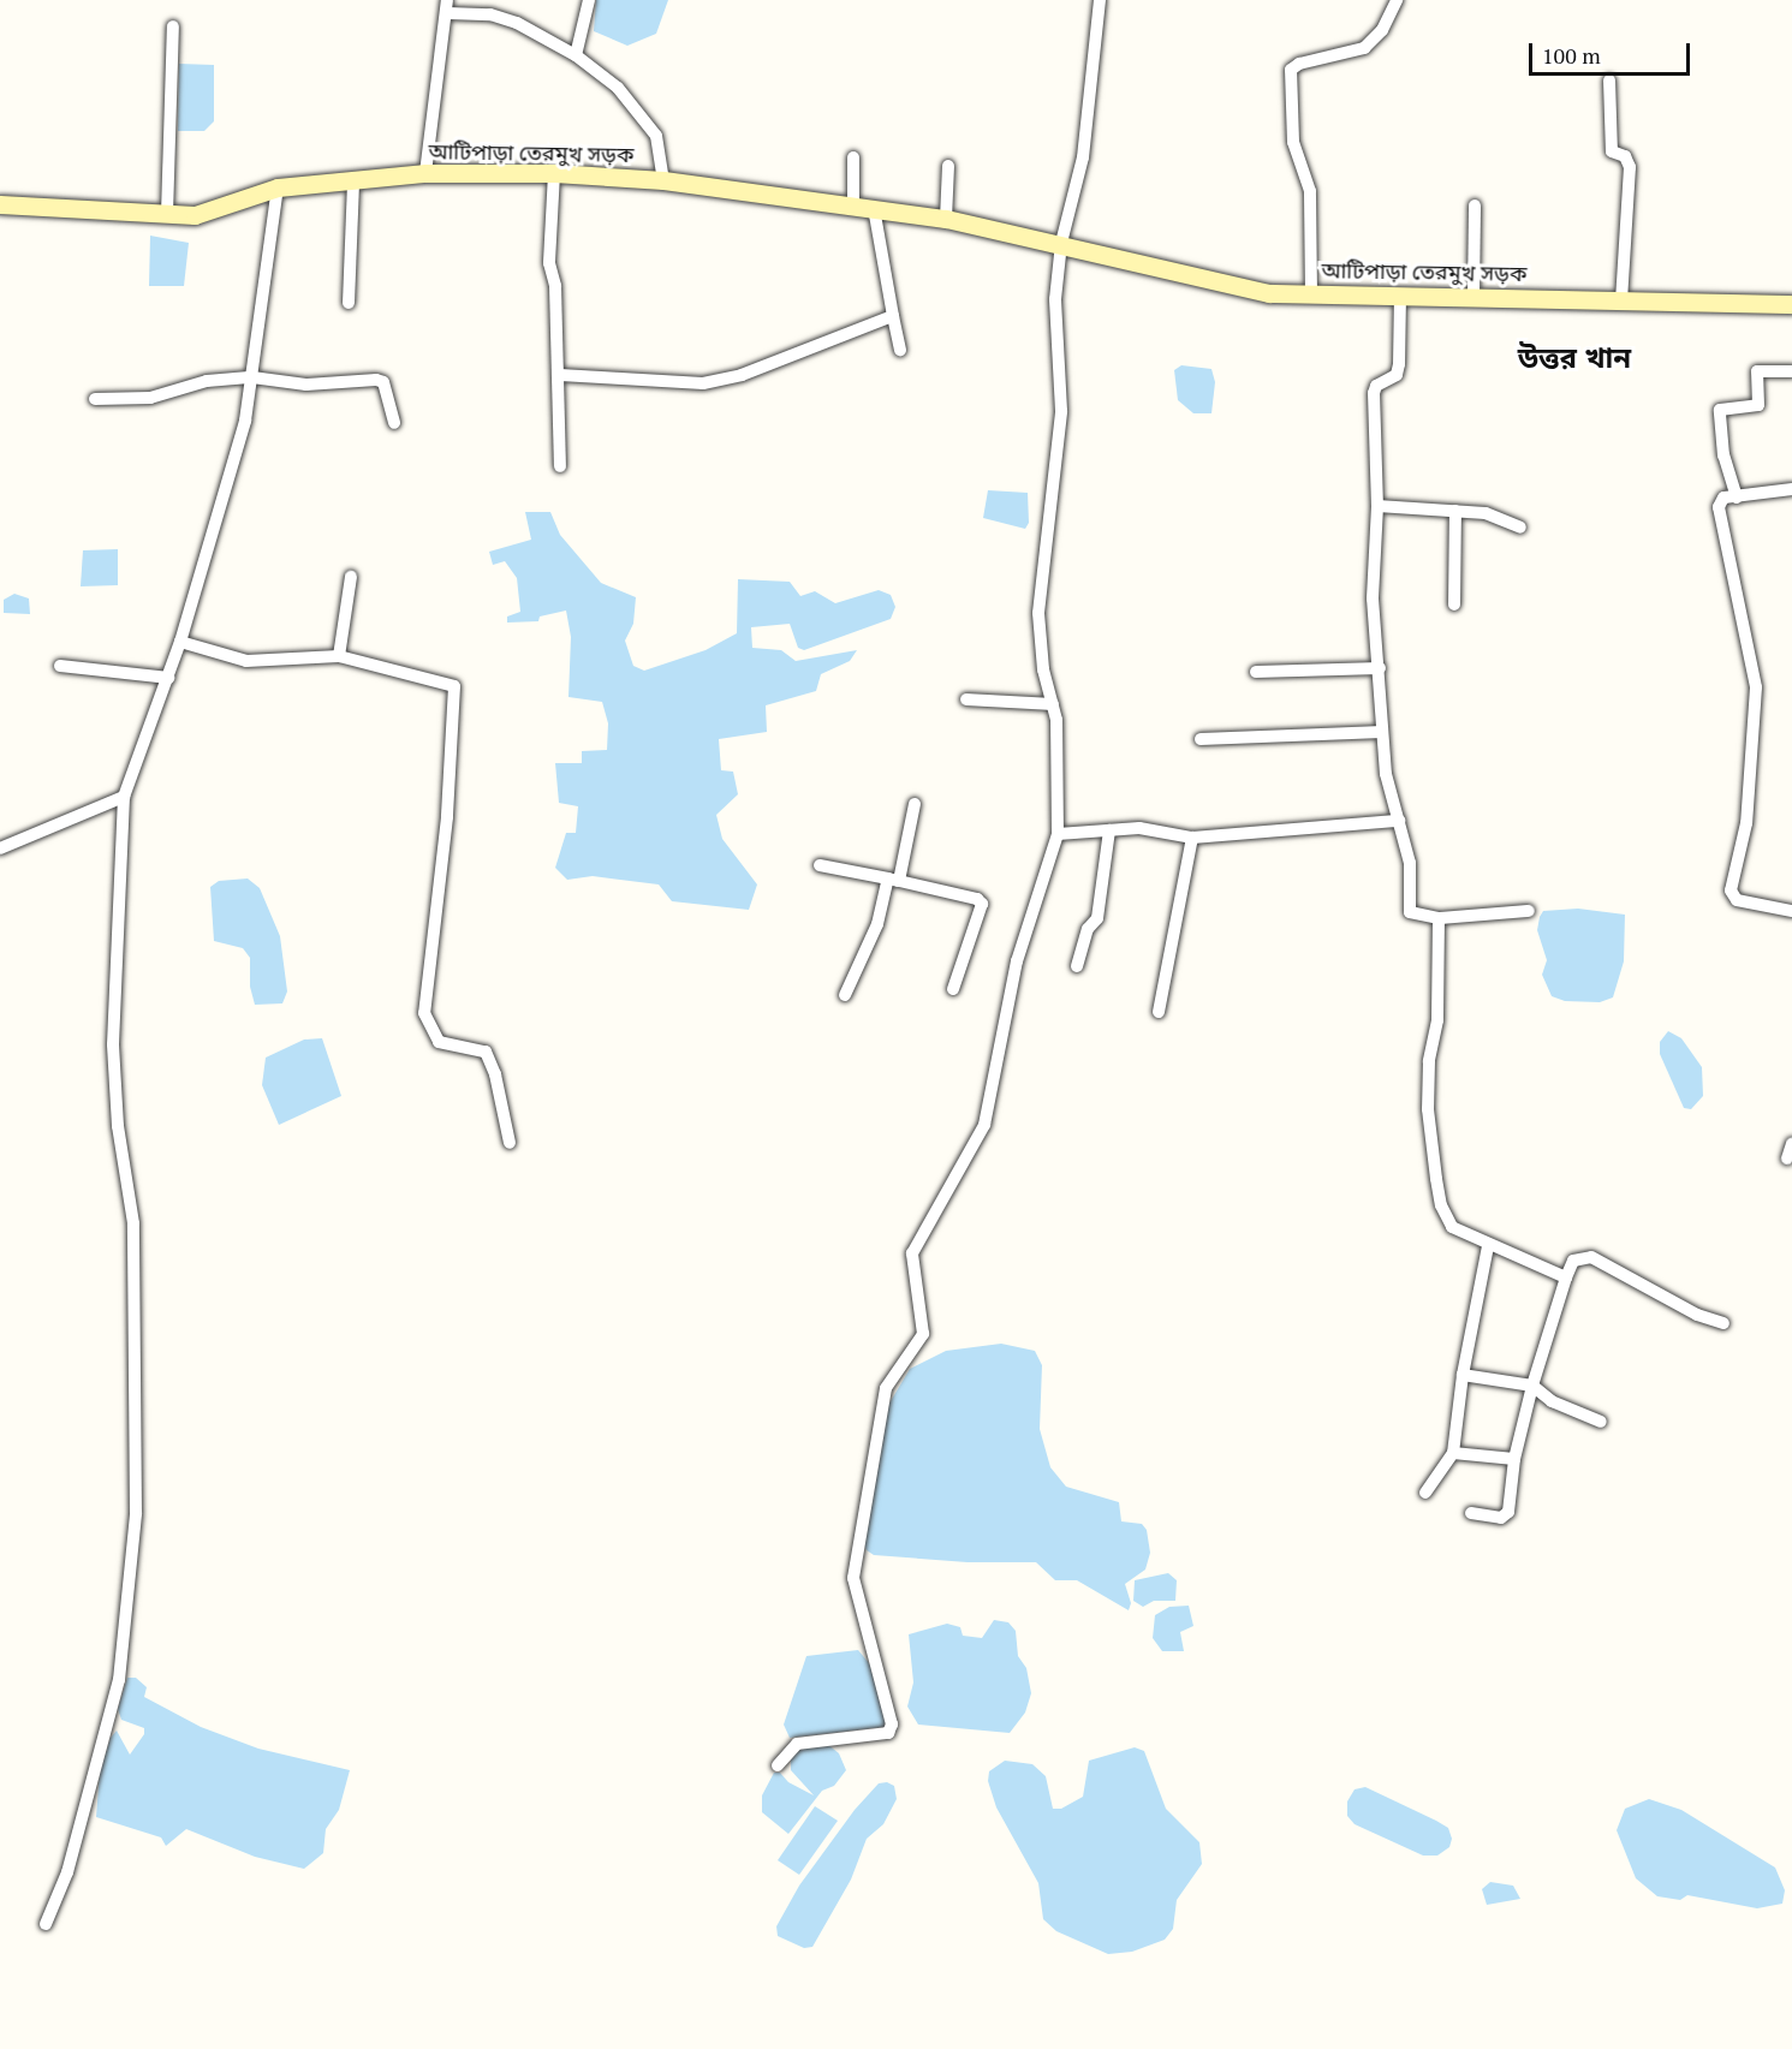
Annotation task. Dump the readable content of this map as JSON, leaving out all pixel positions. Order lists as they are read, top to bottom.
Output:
{
  "streets": {
    "main road": ["আটিপাড়া তেরমুখ সড়ক"]
  },
  "districts": ["উত্তর খান"],
  "scale_bar": "100 m"
}
